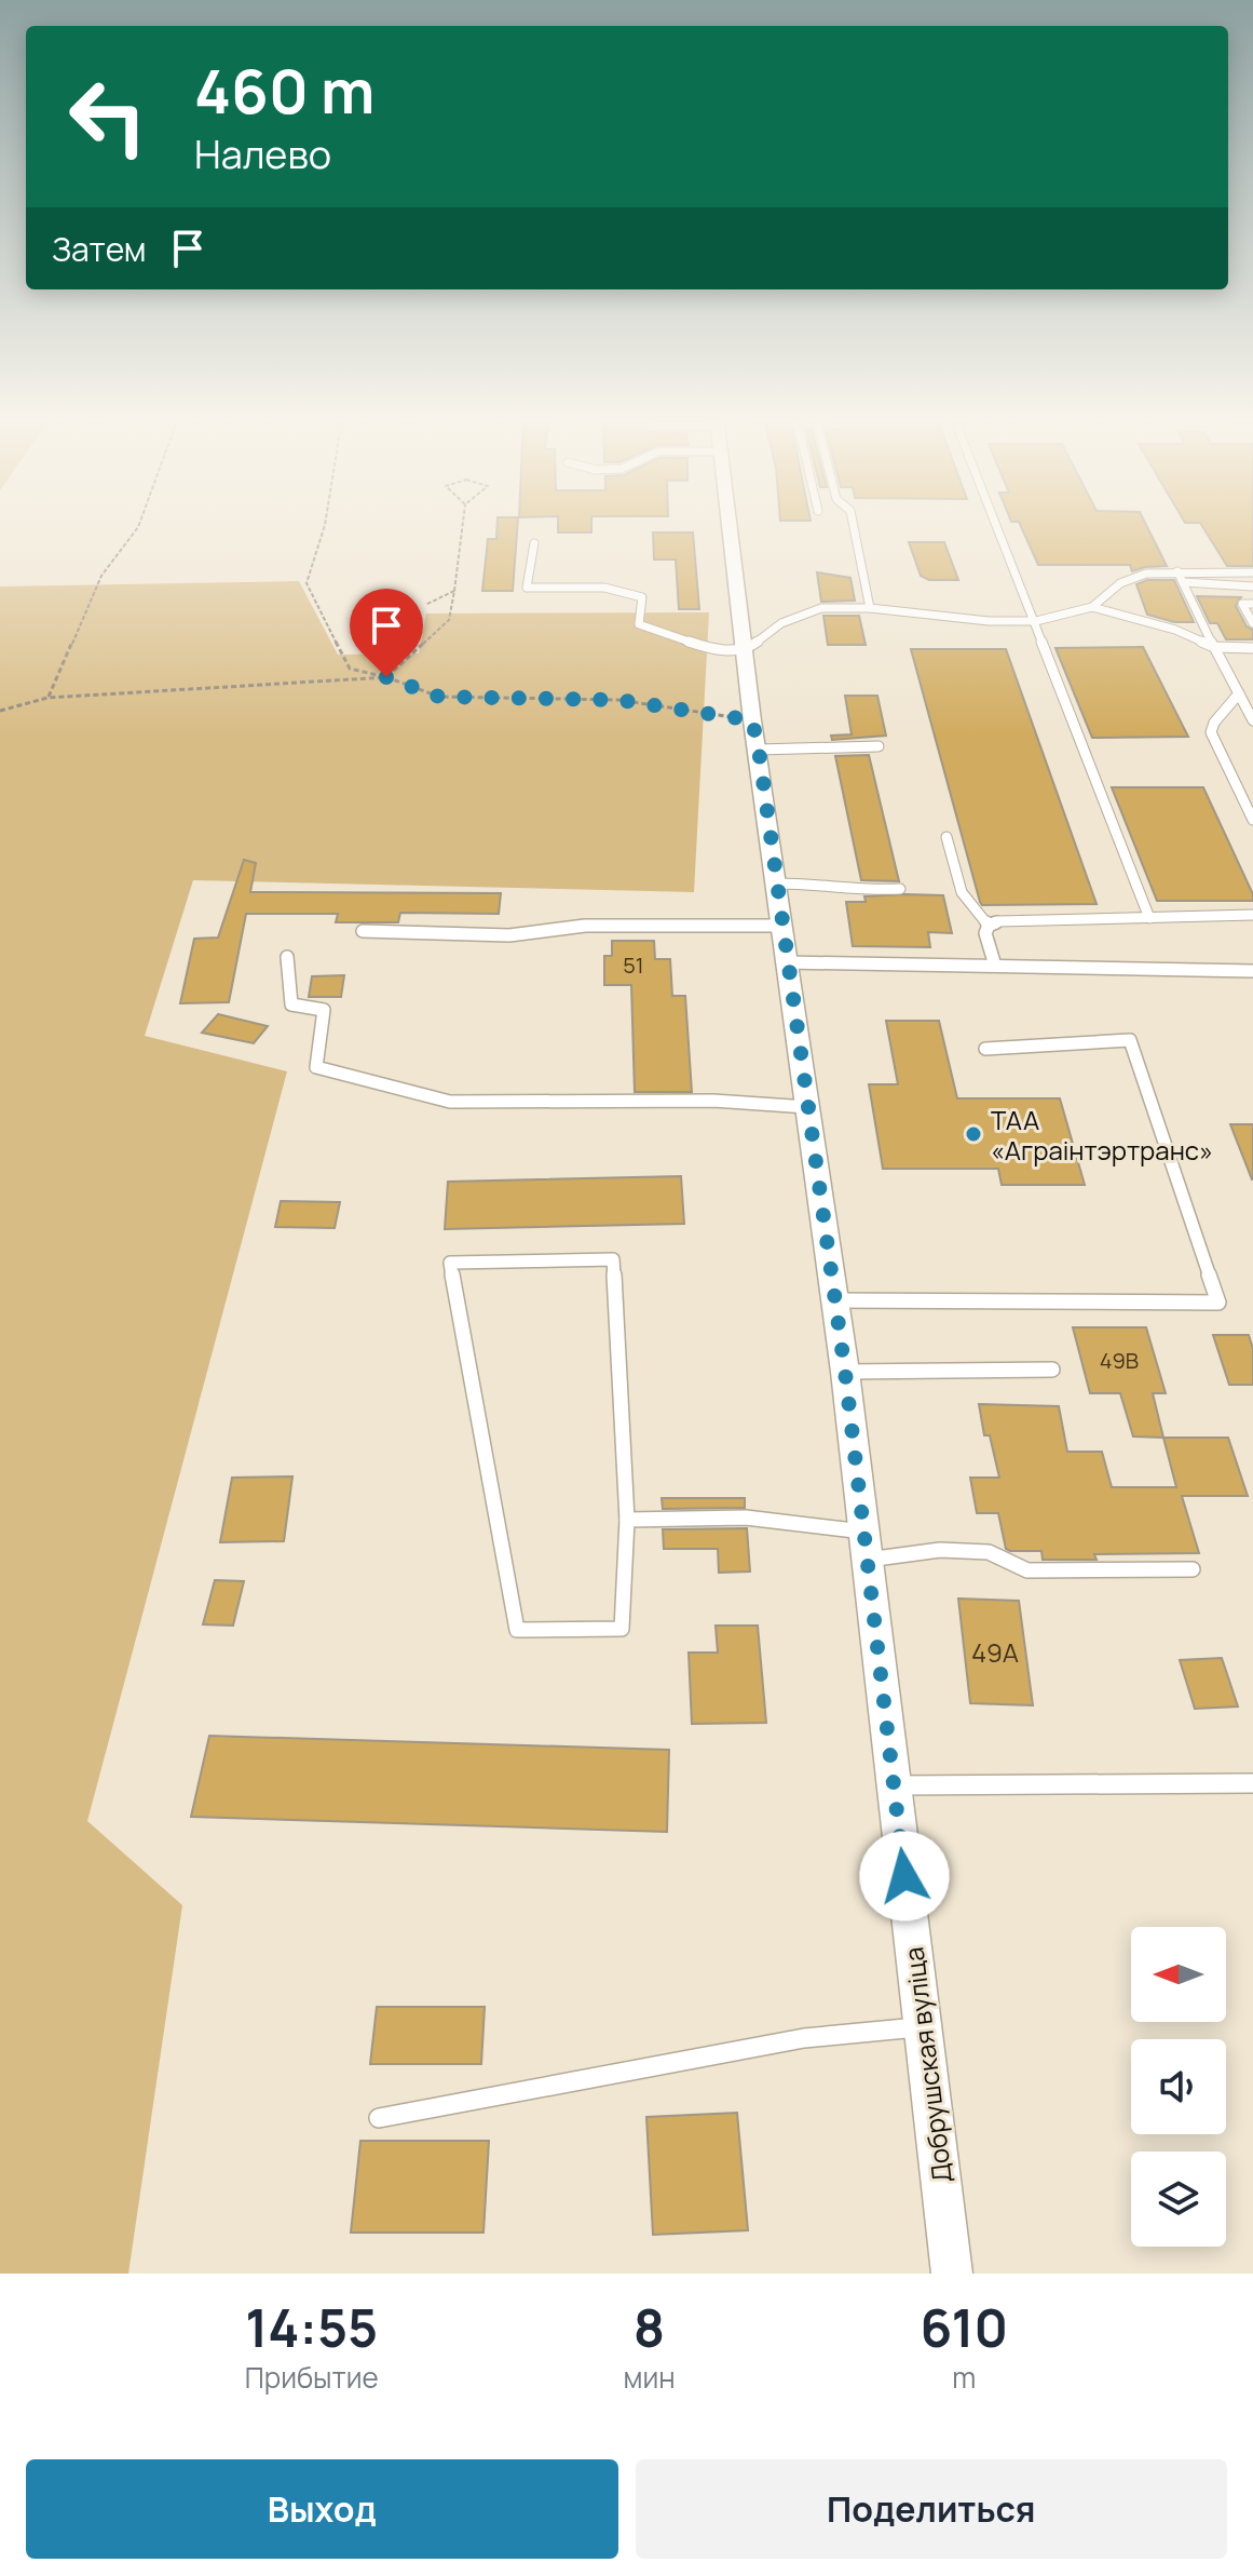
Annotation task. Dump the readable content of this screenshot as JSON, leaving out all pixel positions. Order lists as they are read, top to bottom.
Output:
{
  "streets": {
    "street": ["Добрушская вуліца"]
  },
  "places": ["ТАА «Аграінтэртранс»"],
  "house_numbers": ["51", "49В", "49А"],
  "north": "left",
  "page": {
    "turn": ["460 m", "Налево"],
    "then": "Затем",
    "eta": [
      "14:55",
      "Прибытие",
      "8",
      "мин",
      "610",
      "m"
    ],
    "buttons": ["Выход", "Поделиться"]
  }
}
